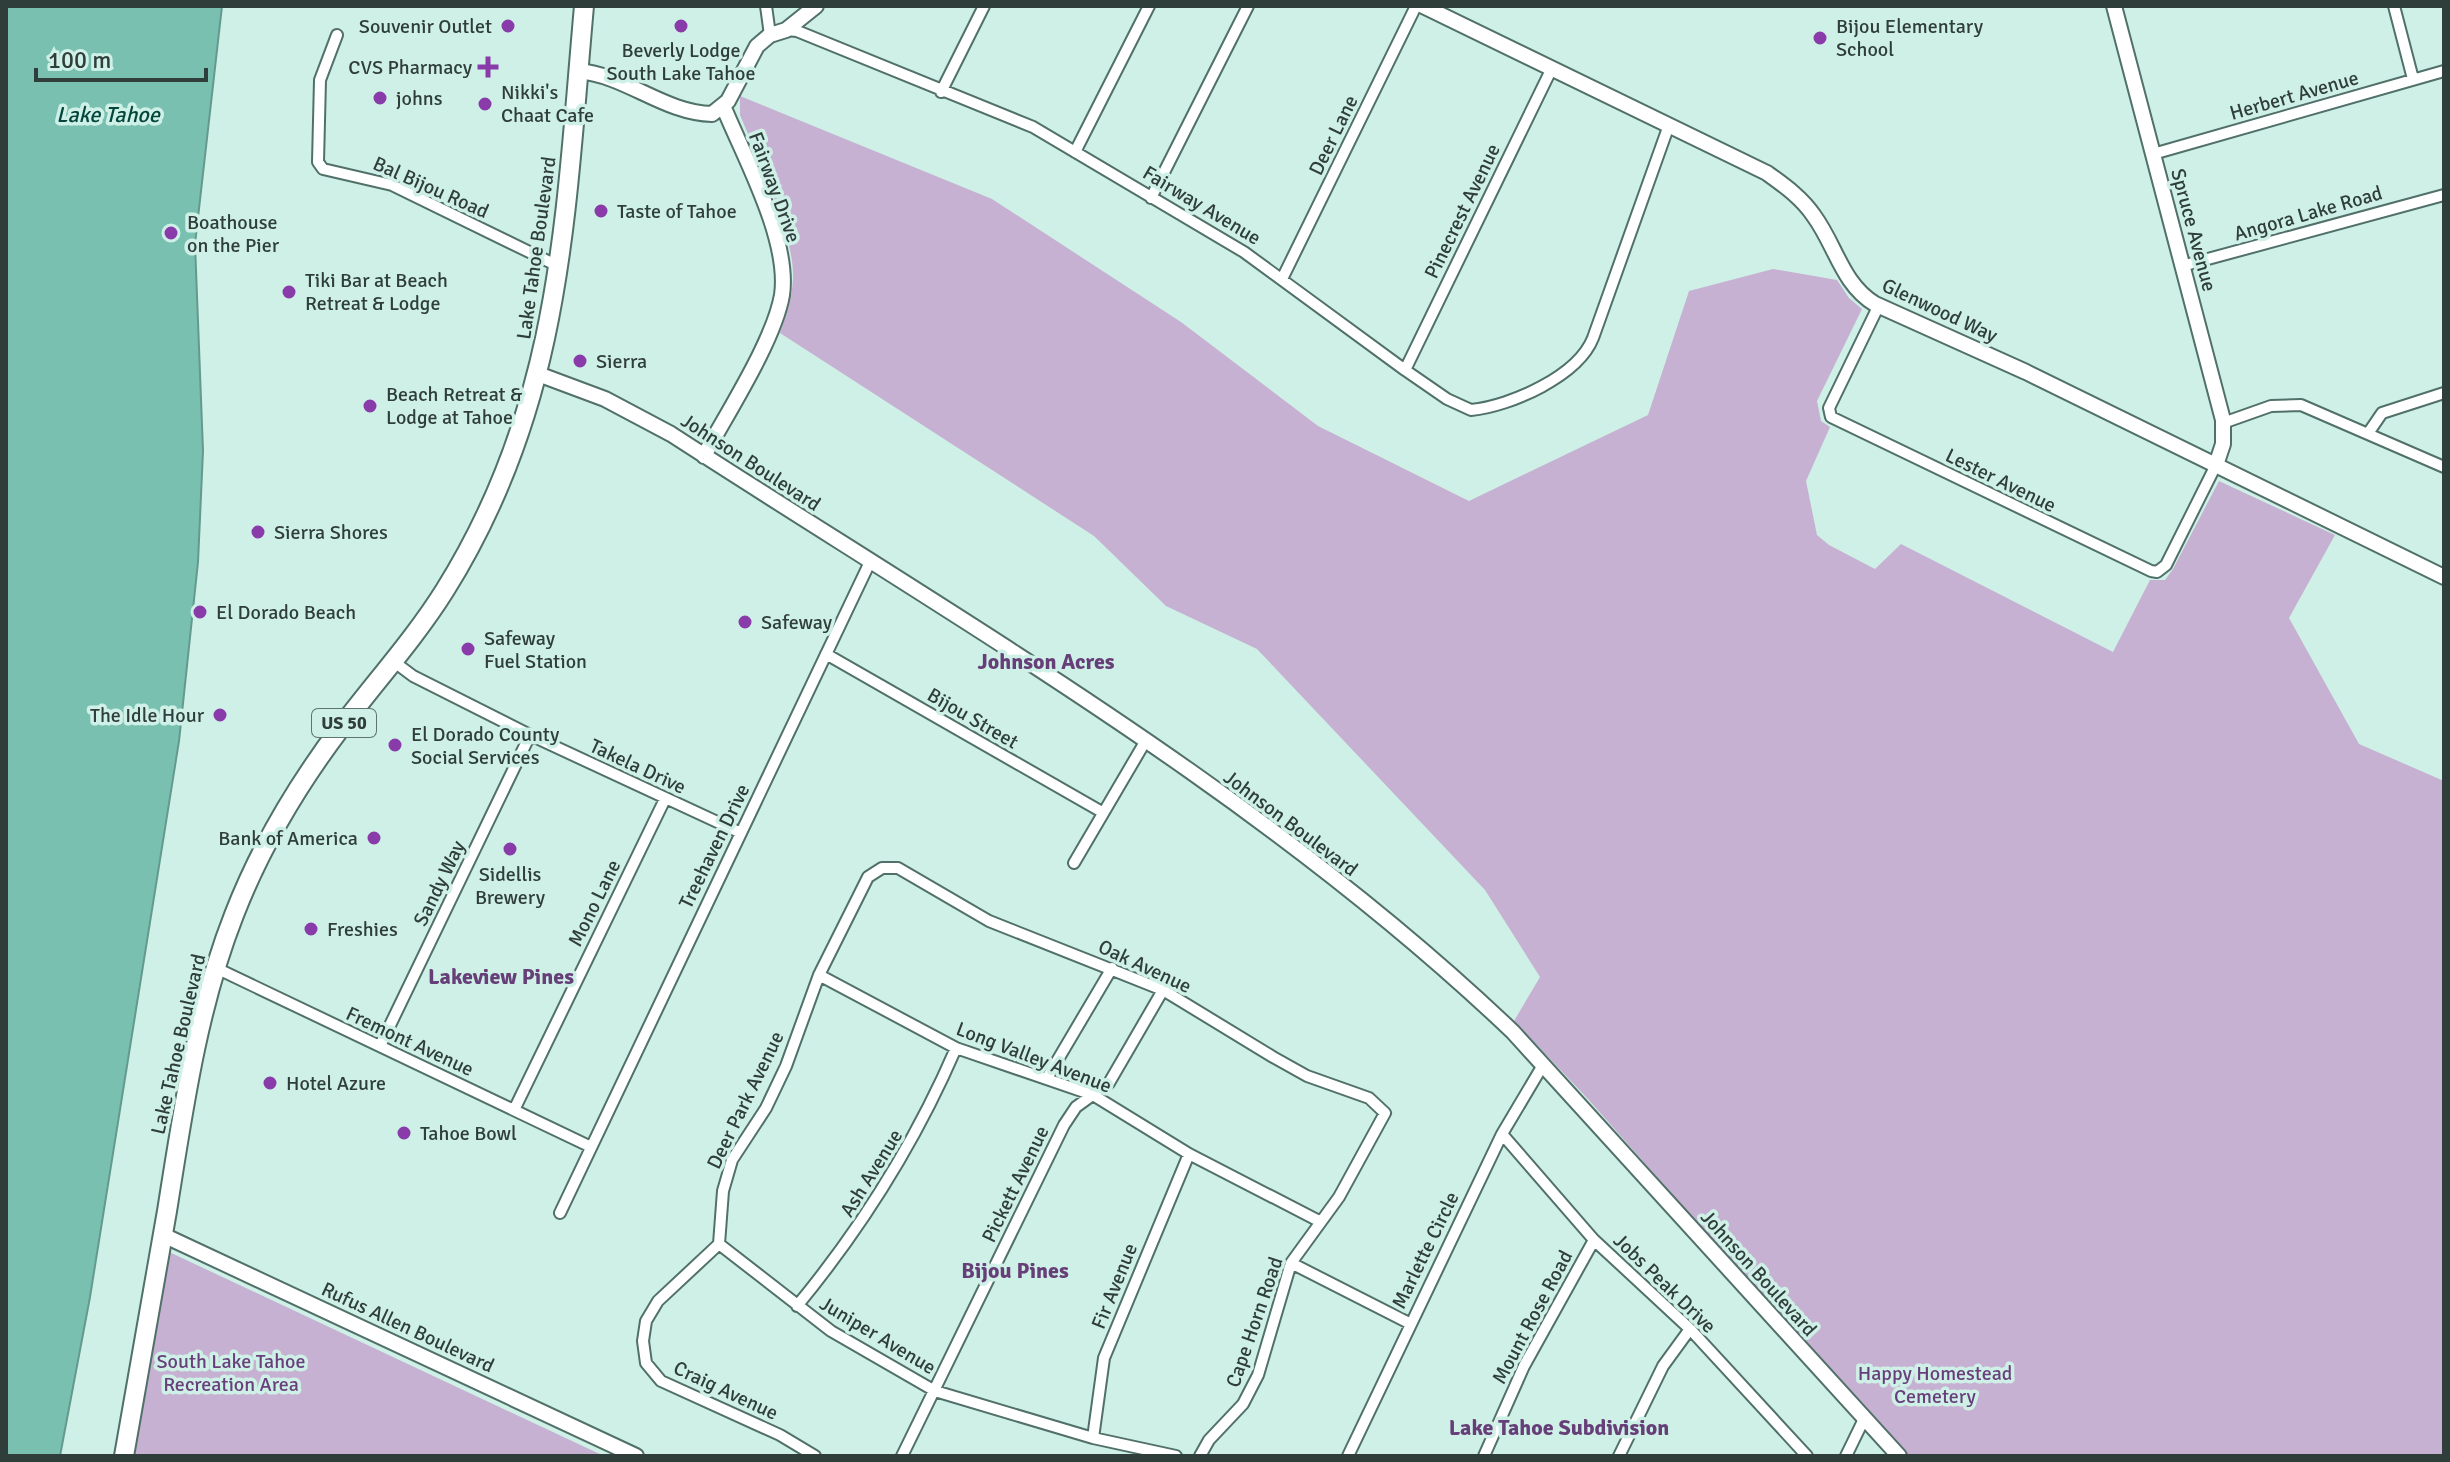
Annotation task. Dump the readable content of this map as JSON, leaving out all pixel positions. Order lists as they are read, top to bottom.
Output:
{
  "streets": {
    "highway": ["Lake Tahoe Boulevard", "US 50"],
    "street": [
      "Herbert Avenue",
      "Deer Lane",
      "Bal Bijou Road",
      "Fairway Drive",
      "Fairway Avenue",
      "Pinecrest Avenue",
      "Angora Lake Road",
      "Spruce Avenue",
      "Glenwood Way",
      "Johnson Boulevard",
      "Lester Avenue",
      "Bijou Street",
      "Takela Drive",
      "Treehaven Drive",
      "Sandy Way",
      "Mono Lane",
      "Oak Avenue",
      "Fremont Avenue",
      "Long Valley Avenue",
      "Deer Park Avenue",
      "Ash Avenue",
      "Pickett Avenue",
      "Marlette Circle",
      "Jobs Peak Drive",
      "Fir Avenue",
      "Mount Rose Road",
      "Cape Horn Road",
      "Rufus Allen Boulevard",
      "Juniper Avenue",
      "Craig Avenue"
    ]
  },
  "crossings": [
    ["Herbert Avenue", "Spruce Avenue"],
    ["Deer Lane", "Fairway Avenue"],
    ["Bal Bijou Road", "Lake Tahoe Boulevard"],
    ["Fairway Drive", "Johnson Boulevard"],
    ["Fairway Avenue", "Pinecrest Avenue"],
    ["Fairway Avenue", "Glenwood Way"],
    ["Pinecrest Avenue", "Glenwood Way"],
    ["Angora Lake Road", "Spruce Avenue"],
    ["Spruce Avenue", "Glenwood Way"],
    ["Spruce Avenue", "Lester Avenue"],
    ["Lake Tahoe Boulevard", "Johnson Boulevard"],
    ["Lake Tahoe Boulevard", "Takela Drive"],
    ["Lake Tahoe Boulevard", "Fremont Avenue"],
    ["Lake Tahoe Boulevard", "Rufus Allen Boulevard"],
    ["Glenwood Way", "Lester Avenue"],
    ["Johnson Boulevard", "Treehaven Drive"],
    ["Johnson Boulevard", "Marlette Circle"],
    ["Bijou Street", "Treehaven Drive"],
    ["Takela Drive", "Treehaven Drive"],
    ["Takela Drive", "Sandy Way"],
    ["Takela Drive", "Mono Lane"],
    ["Treehaven Drive", "Fremont Avenue"],
    ["Sandy Way", "Fremont Avenue"],
    ["Mono Lane", "Fremont Avenue"],
    ["Oak Avenue", "Deer Park Avenue"],
    ["Oak Avenue", "Pickett Avenue"],
    ["Oak Avenue", "Cape Horn Road"],
    ["Long Valley Avenue", "Deer Park Avenue"],
    ["Long Valley Avenue", "Ash Avenue"],
    ["Long Valley Avenue", "Pickett Avenue"],
    ["Long Valley Avenue", "Fir Avenue"],
    ["Long Valley Avenue", "Cape Horn Road"],
    ["Deer Park Avenue", "Juniper Avenue"],
    ["Deer Park Avenue", "Craig Avenue"],
    ["Ash Avenue", "Juniper Avenue"],
    ["Pickett Avenue", "Juniper Avenue"],
    ["Marlette Circle", "Jobs Peak Drive"],
    ["Jobs Peak Drive", "Mount Rose Road"],
    ["Fir Avenue", "Juniper Avenue"],
    ["Juniper Avenue", "Craig Avenue"]
  ],
  "districts": [
    "Johnson Acres",
    "Lakeview Pines",
    "Bijou Pines",
    "Lake Tahoe Subdivision"
  ],
  "water": ["Lake Tahoe"],
  "parks": ["South Lake Tahoe Recreation Area", "Happy Homestead Cemetery"],
  "places": {
    "other": [
      "Souvenir Outlet",
      "Beverly Lodge South Lake Tahoe",
      "Bijou Elementary School",
      "johns",
      "Nikki's Chaat Cafe",
      "Taste of Tahoe",
      "Boathouse on the Pier",
      "Tiki Bar at Beach Retreat & Lodge",
      "Sierra",
      "Beach Retreat & Lodge at Tahoe",
      "Sierra Shores",
      "El Dorado Beach",
      "Safeway",
      "Safeway Fuel Station",
      "The Idle Hour",
      "El Dorado County Social Services",
      "Bank of America",
      "Sidellis Brewery",
      "Freshies",
      "Hotel Azure",
      "Tahoe Bowl"
    ],
    "health": ["CVS Pharmacy"]
  },
  "scale_bar": "100 m"
}
